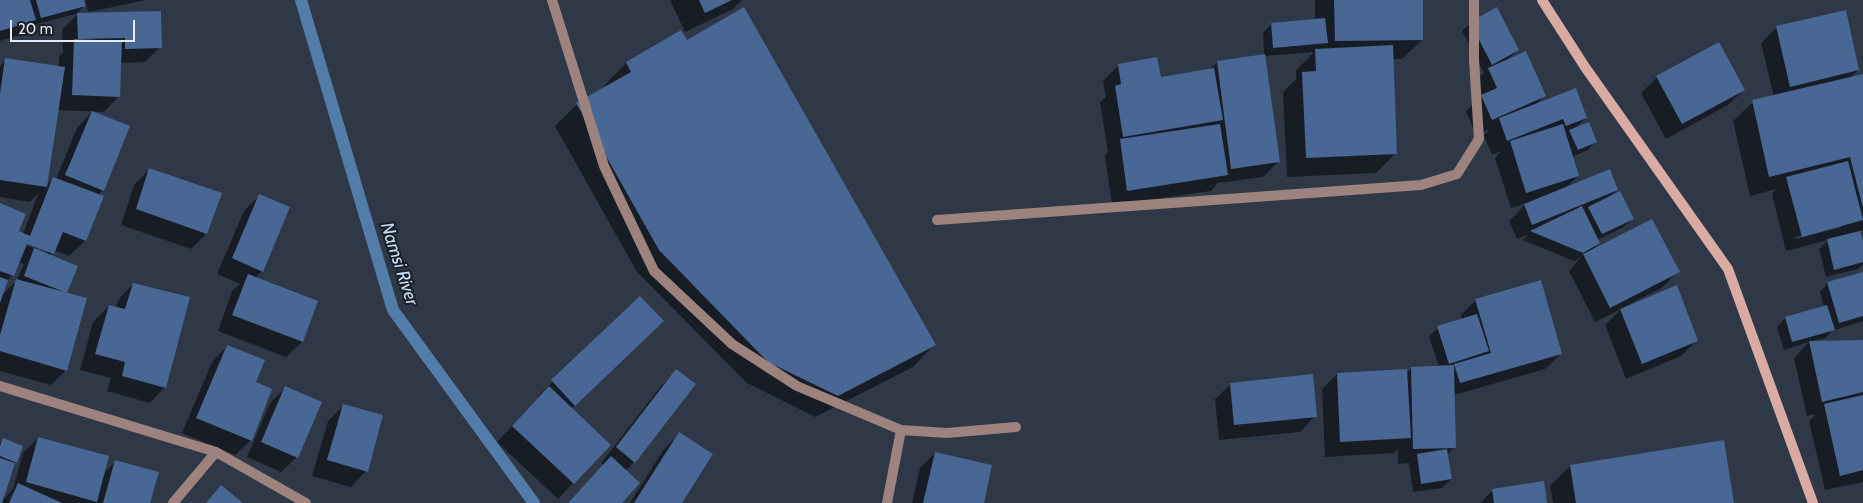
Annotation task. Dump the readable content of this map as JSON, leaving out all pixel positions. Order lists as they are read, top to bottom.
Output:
{
  "water": ["Namsi River"],
  "scale_bar": "20 m"
}
